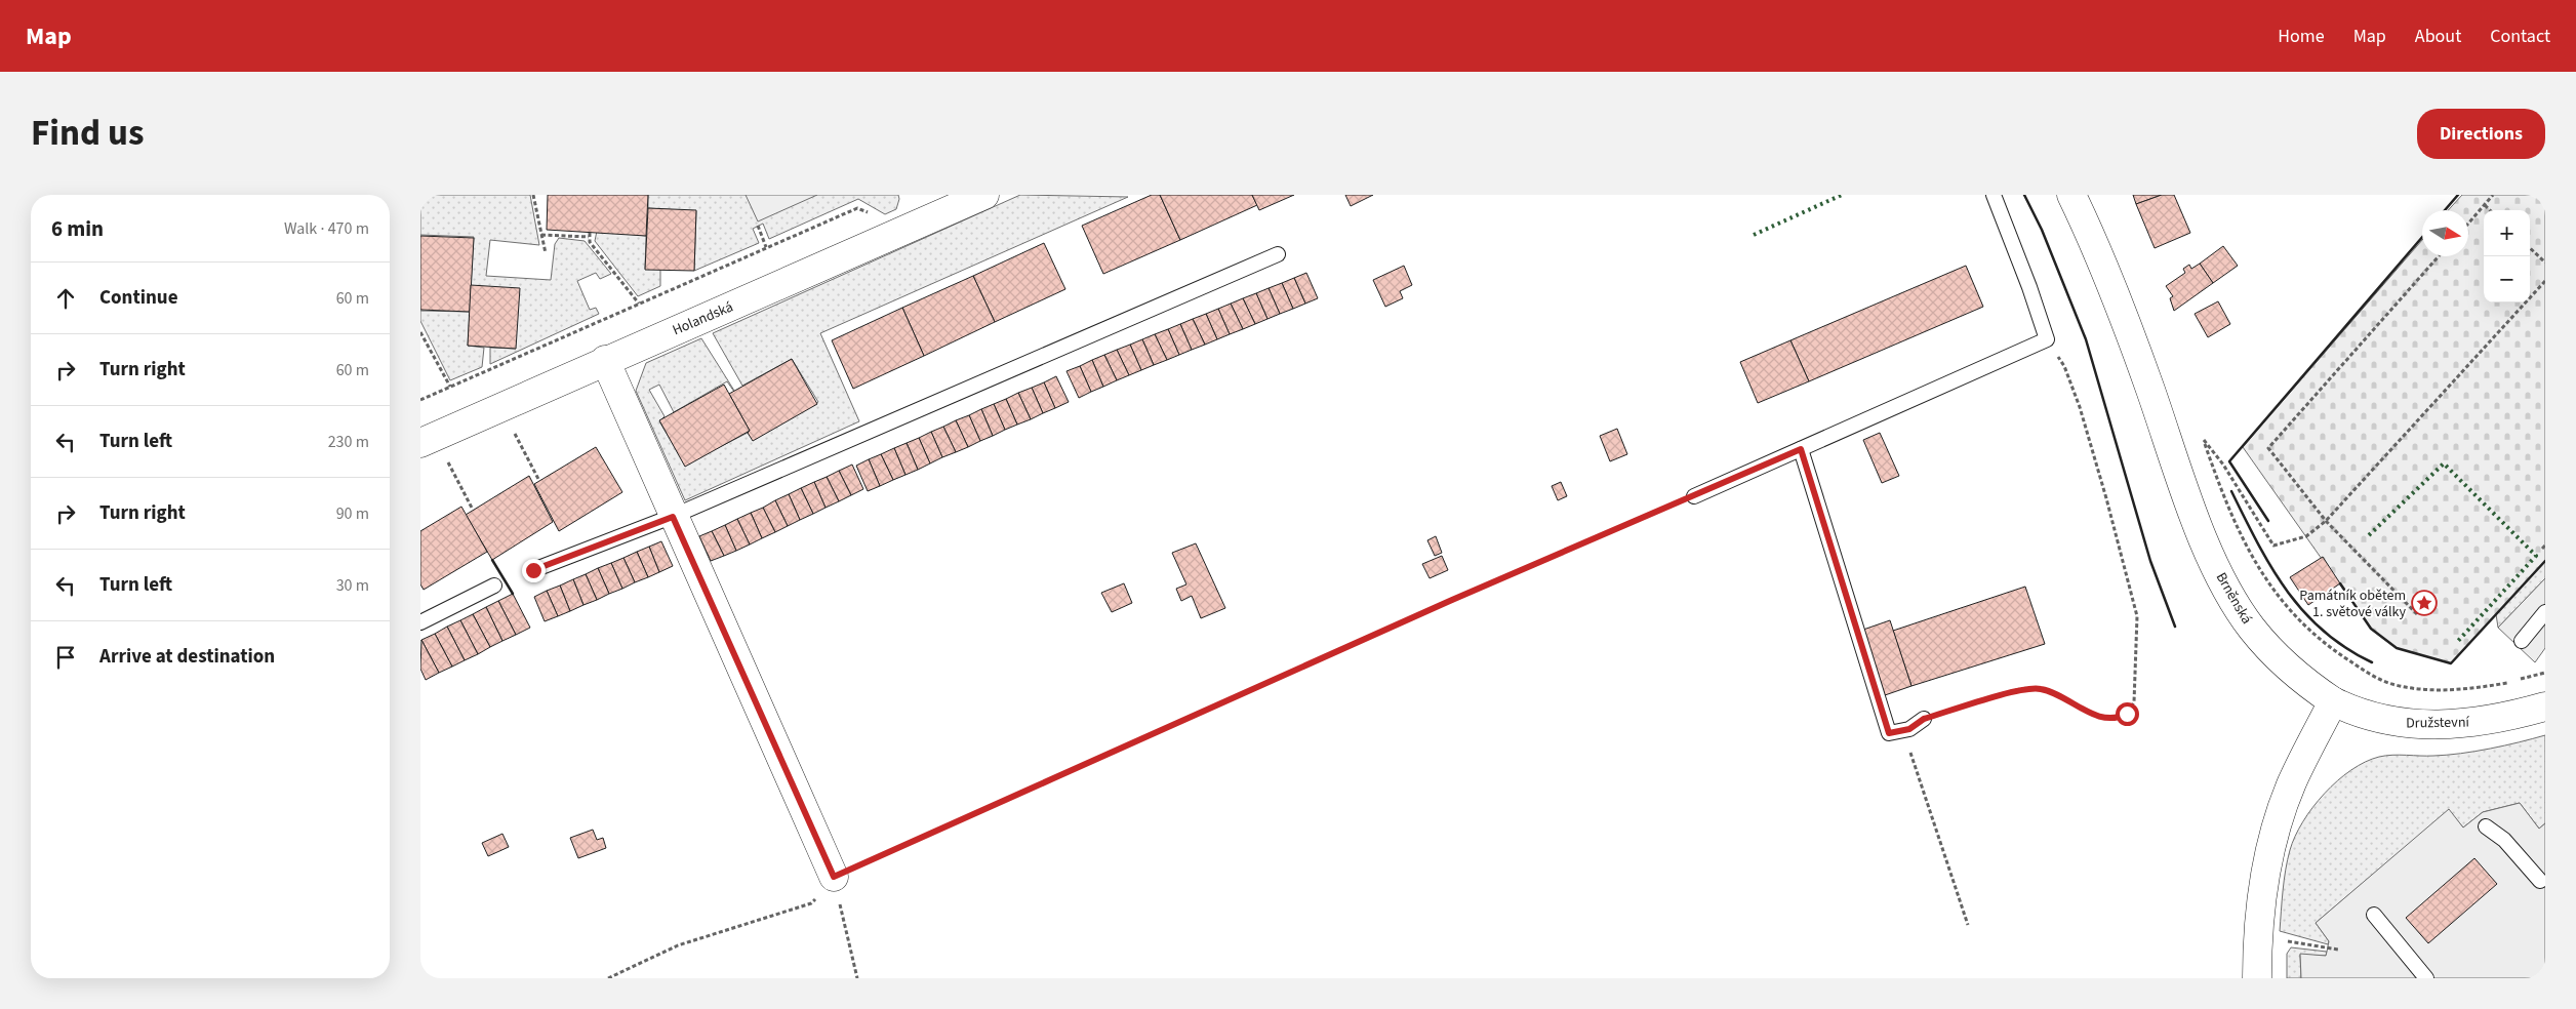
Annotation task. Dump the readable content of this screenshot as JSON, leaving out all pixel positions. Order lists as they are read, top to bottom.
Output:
{
  "streets": {
    "street": ["Holandská", "Brněnská", "Družstevní"]
  },
  "crossings": [
    ["Brněnská", "Družstevní"]
  ],
  "places": {
    "place": ["Památník obětem 1. světové války"]
  },
  "north": "right",
  "page": {
    "header": "Map",
    "nav": [
      "Home",
      "Map",
      "About",
      "Contact"
    ],
    "title": "Find us",
    "buttons": "Directions",
    "heading": ["6 min", "Walk · 470 m"],
    "map_buttons": ["+", "−"],
    "list": [
      ["Continue", "60 m"],
      ["Turn right", "60 m"],
      ["Turn left", "230 m"],
      ["Turn right", "90 m"],
      ["Turn left", "30 m"],
      "Arrive at destination"
    ]
  }
}
